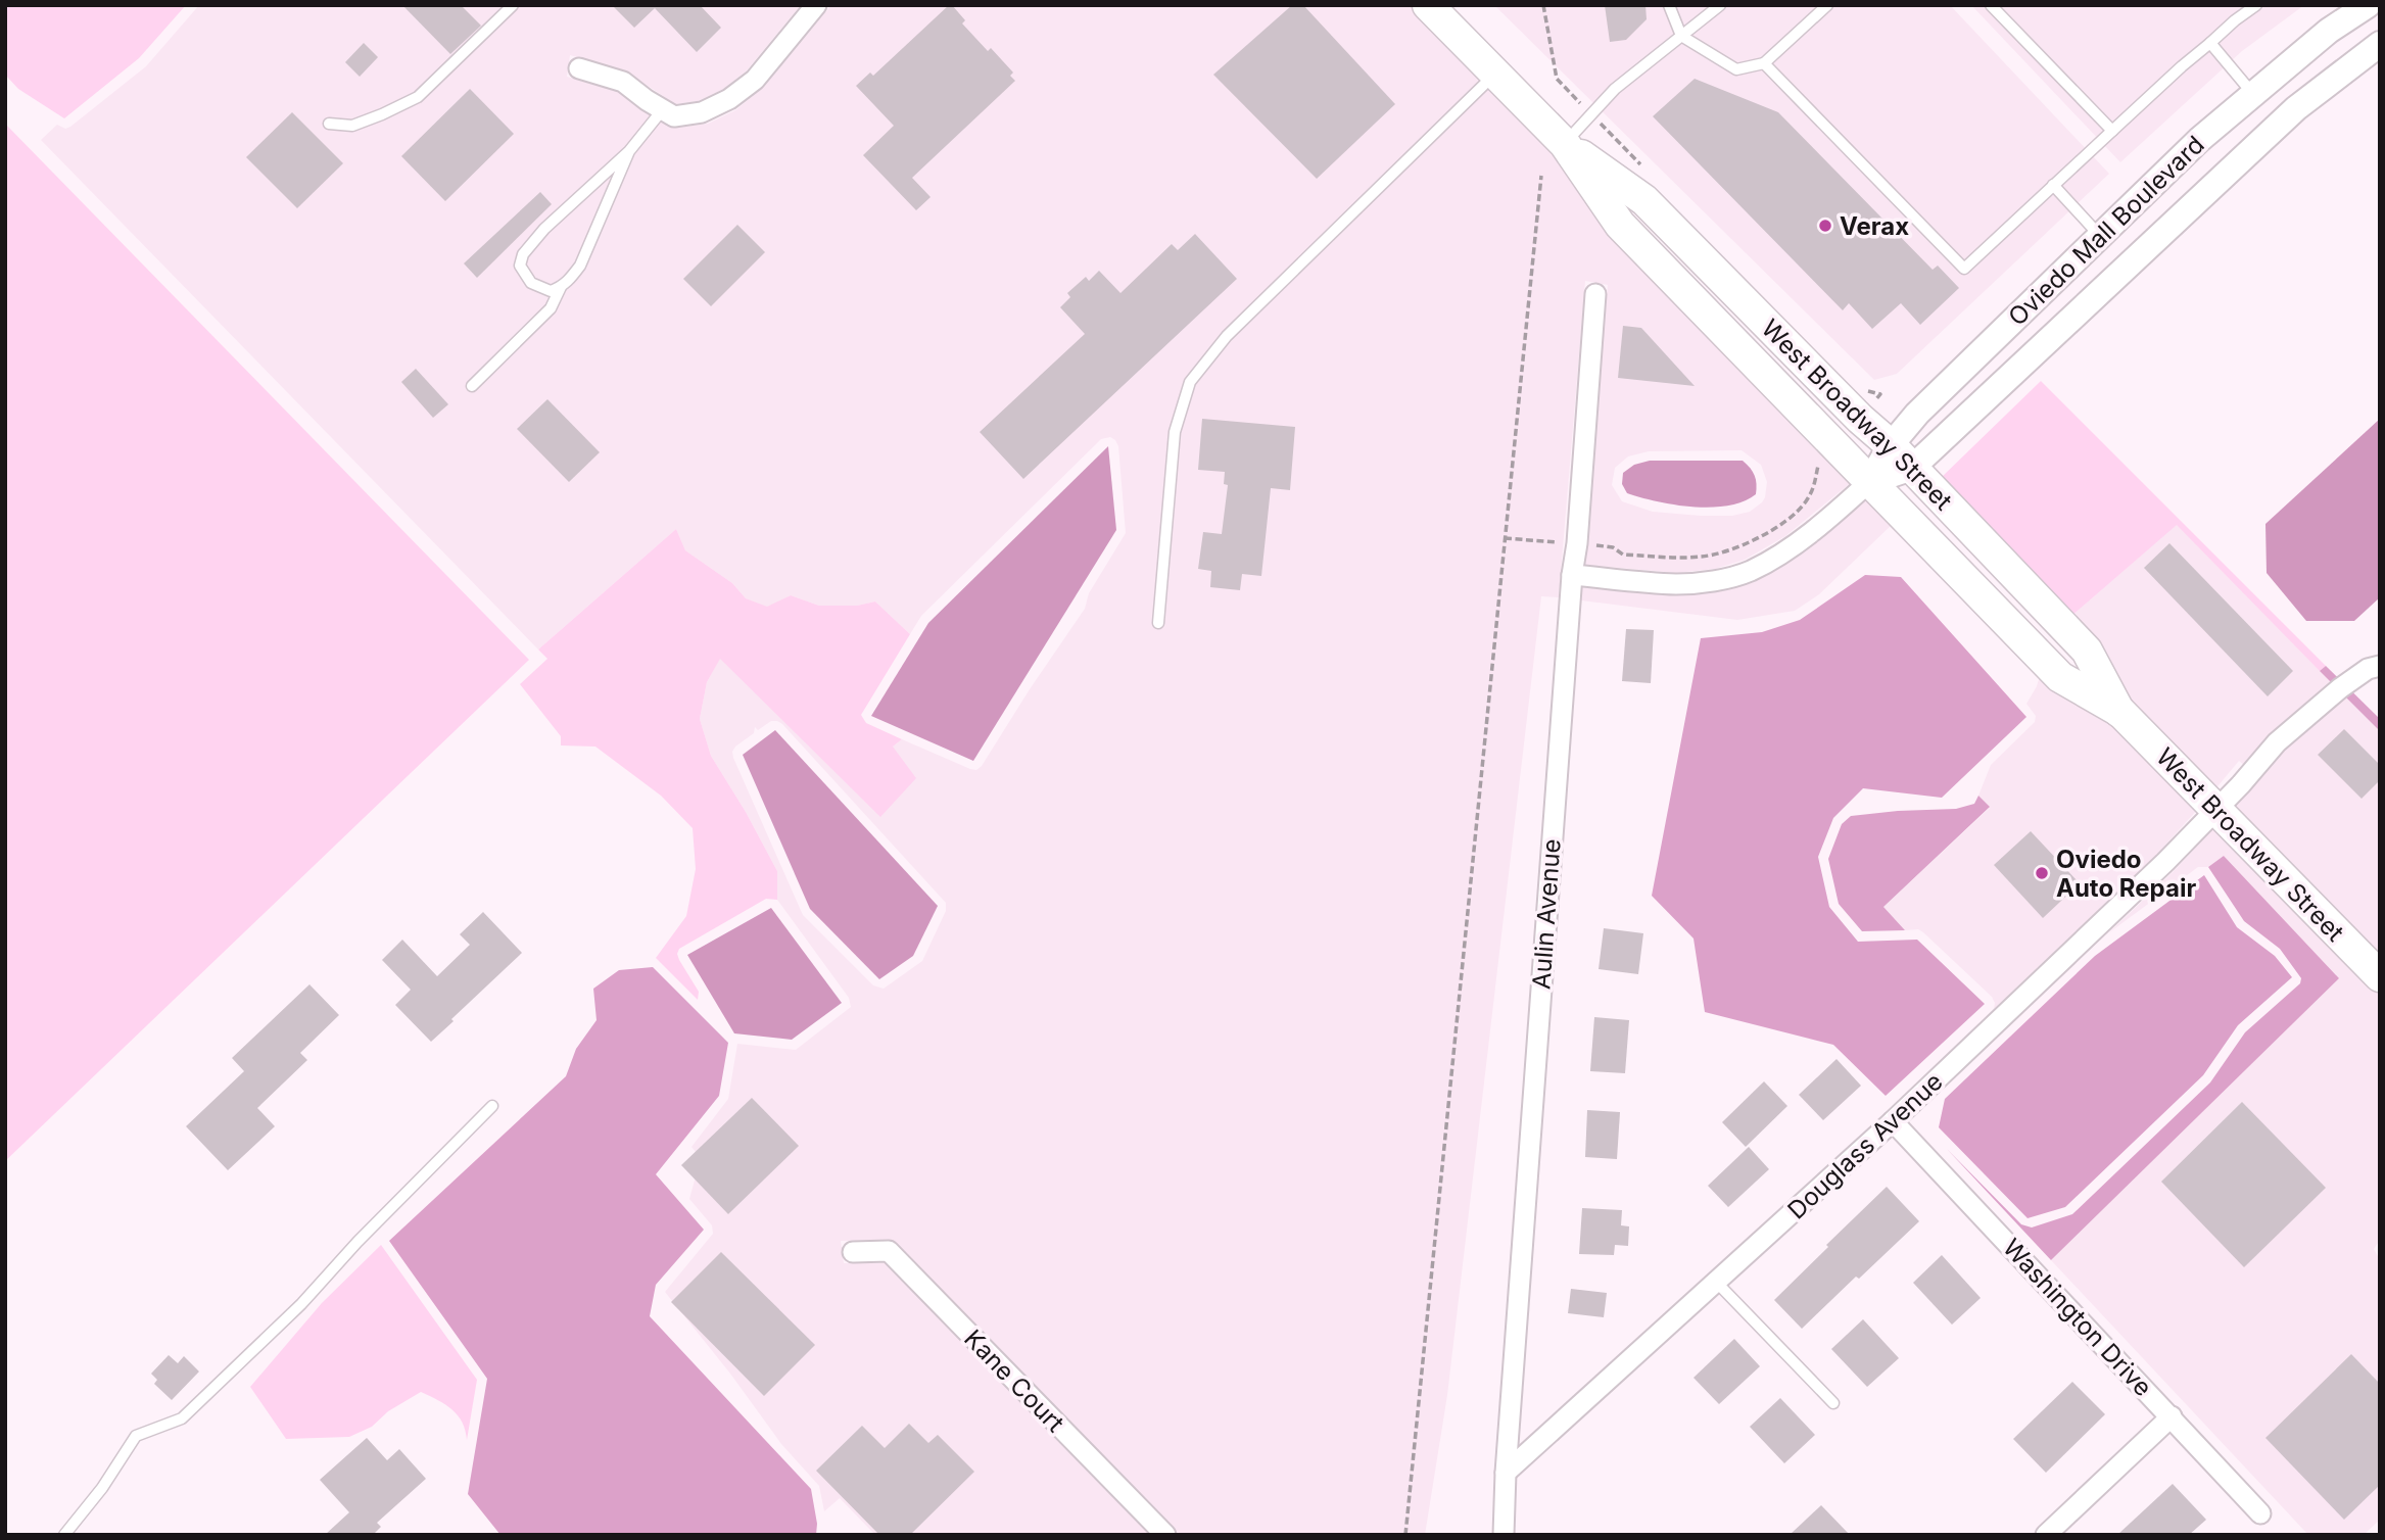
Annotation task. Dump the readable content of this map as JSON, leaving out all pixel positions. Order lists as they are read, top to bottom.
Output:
{
  "streets": {
    "main road": ["West Broadway Street"],
    "street": [
      "Oviedo Mall Boulevard",
      "Aulin Avenue",
      "Douglass Avenue",
      "Washington Drive",
      "Kane Court"
    ]
  },
  "crossings": [
    ["Oviedo Mall Boulevard", "West Broadway Street"],
    ["Oviedo Mall Boulevard", "Aulin Avenue"],
    ["West Broadway Street", "Douglass Avenue"],
    ["Aulin Avenue", "Douglass Avenue"],
    ["Douglass Avenue", "Washington Drive"]
  ],
  "places": ["Verax", "Oviedo Auto Repair"]
}
